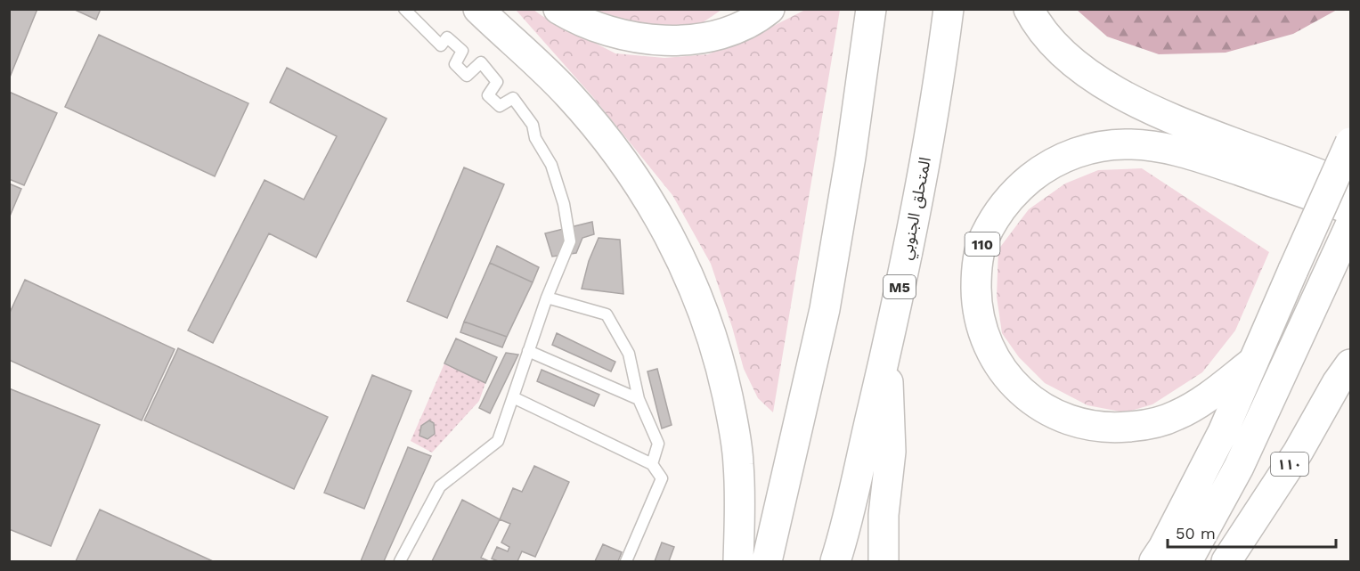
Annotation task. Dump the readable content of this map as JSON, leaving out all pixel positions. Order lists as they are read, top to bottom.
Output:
{
  "streets": {
    "main road": [
      "المتحلق الجنوبي",
      "110",
      "M5",
      "١١٠"
    ]
  },
  "scale_bar": "50 m"
}
